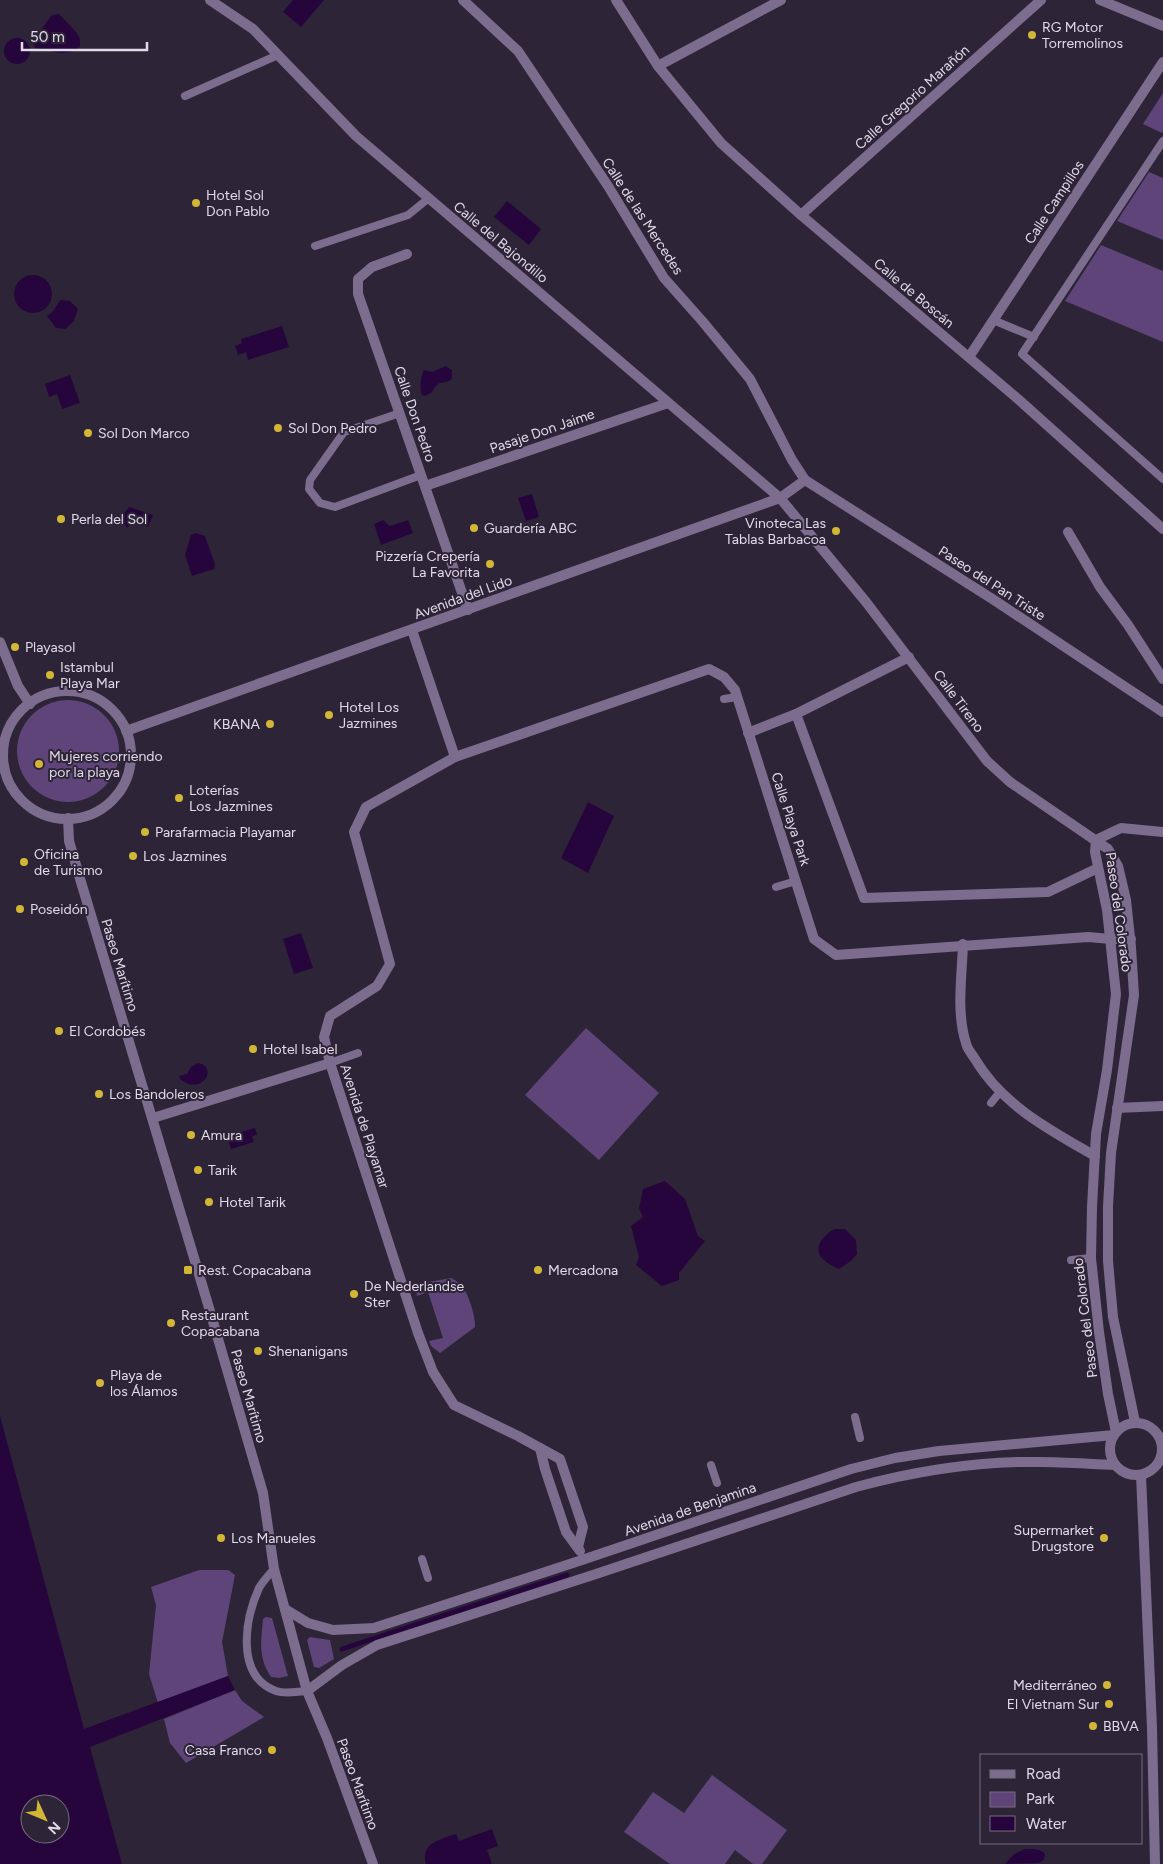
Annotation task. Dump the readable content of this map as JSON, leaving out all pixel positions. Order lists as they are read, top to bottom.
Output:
{
  "streets": {
    "street": [
      "Calle Gregorio Marañón",
      "Calle Campillos",
      "Calle de las Mercedes",
      "Calle del Bajondillo",
      "Calle de Boscán",
      "Calle Don Pedro",
      "Pasaje Don Jaime",
      "Paseo del Pan Triste",
      "Avenida del Lido",
      "Calle Tireno",
      "Calle Playa Park",
      "Paseo del Colorado",
      "Paseo Marítimo",
      "Avenida de Playamar",
      "Avenida de Benjamina"
    ]
  },
  "crossings": [
    ["Calle Gregorio Marañón", "Calle de Boscán"],
    ["Calle Campillos", "Calle de Boscán"],
    ["Calle de las Mercedes", "Paseo del Pan Triste"],
    ["Calle de las Mercedes", "Avenida del Lido"],
    ["Calle del Bajondillo", "Pasaje Don Jaime"],
    ["Calle del Bajondillo", "Avenida del Lido"],
    ["Calle del Bajondillo", "Calle Tireno"],
    ["Calle Don Pedro", "Pasaje Don Jaime"],
    ["Calle Don Pedro", "Avenida del Lido"],
    ["Paseo del Pan Triste", "Avenida del Lido"],
    ["Avenida del Lido", "Calle Tireno"],
    ["Avenida del Lido", "Paseo Marítimo"],
    ["Calle Tireno", "Paseo del Colorado"],
    ["Calle Playa Park", "Paseo del Colorado"],
    ["Calle Playa Park", "Avenida de Playamar"],
    ["Paseo del Colorado", "Avenida de Benjamina"],
    ["Paseo Marítimo", "Avenida de Benjamina"]
  ],
  "places": {
    "other": [
      "RG Motor Torremolinos",
      "Hotel Sol Don Pablo",
      "Sol Don Pedro",
      "Sol Don Marco",
      "Perla del Sol",
      "Guardería ABC",
      "Vinoteca Las Tablas Barbacoa",
      "Pizzería Crepería La Favorita",
      "Playasol",
      "Istambul Playa Mar",
      "Hotel Los Jazmines",
      "KBANA",
      "Mujeres corriendo por la playa",
      "Loterías Los Jazmines",
      "Parafarmacia Playamar",
      "Los Jazmines",
      "Oficina de Turismo",
      "Poseidón",
      "El Cordobés",
      "Hotel Isabel",
      "Los Bandoleros",
      "Amura",
      "Tarik",
      "Hotel Tarik",
      "Mercadona",
      "De Nederlandse Ster",
      "Restaurant Copacabana",
      "Shenanigans",
      "Playa de los Álamos",
      "Los Manueles",
      "Supermarket Drugstore",
      "Mediterráneo",
      "El Vietnam Sur",
      "BBVA",
      "Casa Franco"
    ],
    "transit": ["Rest. Copacabana"]
  },
  "legend": ["Road", "Park", "Water"],
  "scale_bar": "50 m",
  "north": "bottom right"
}
